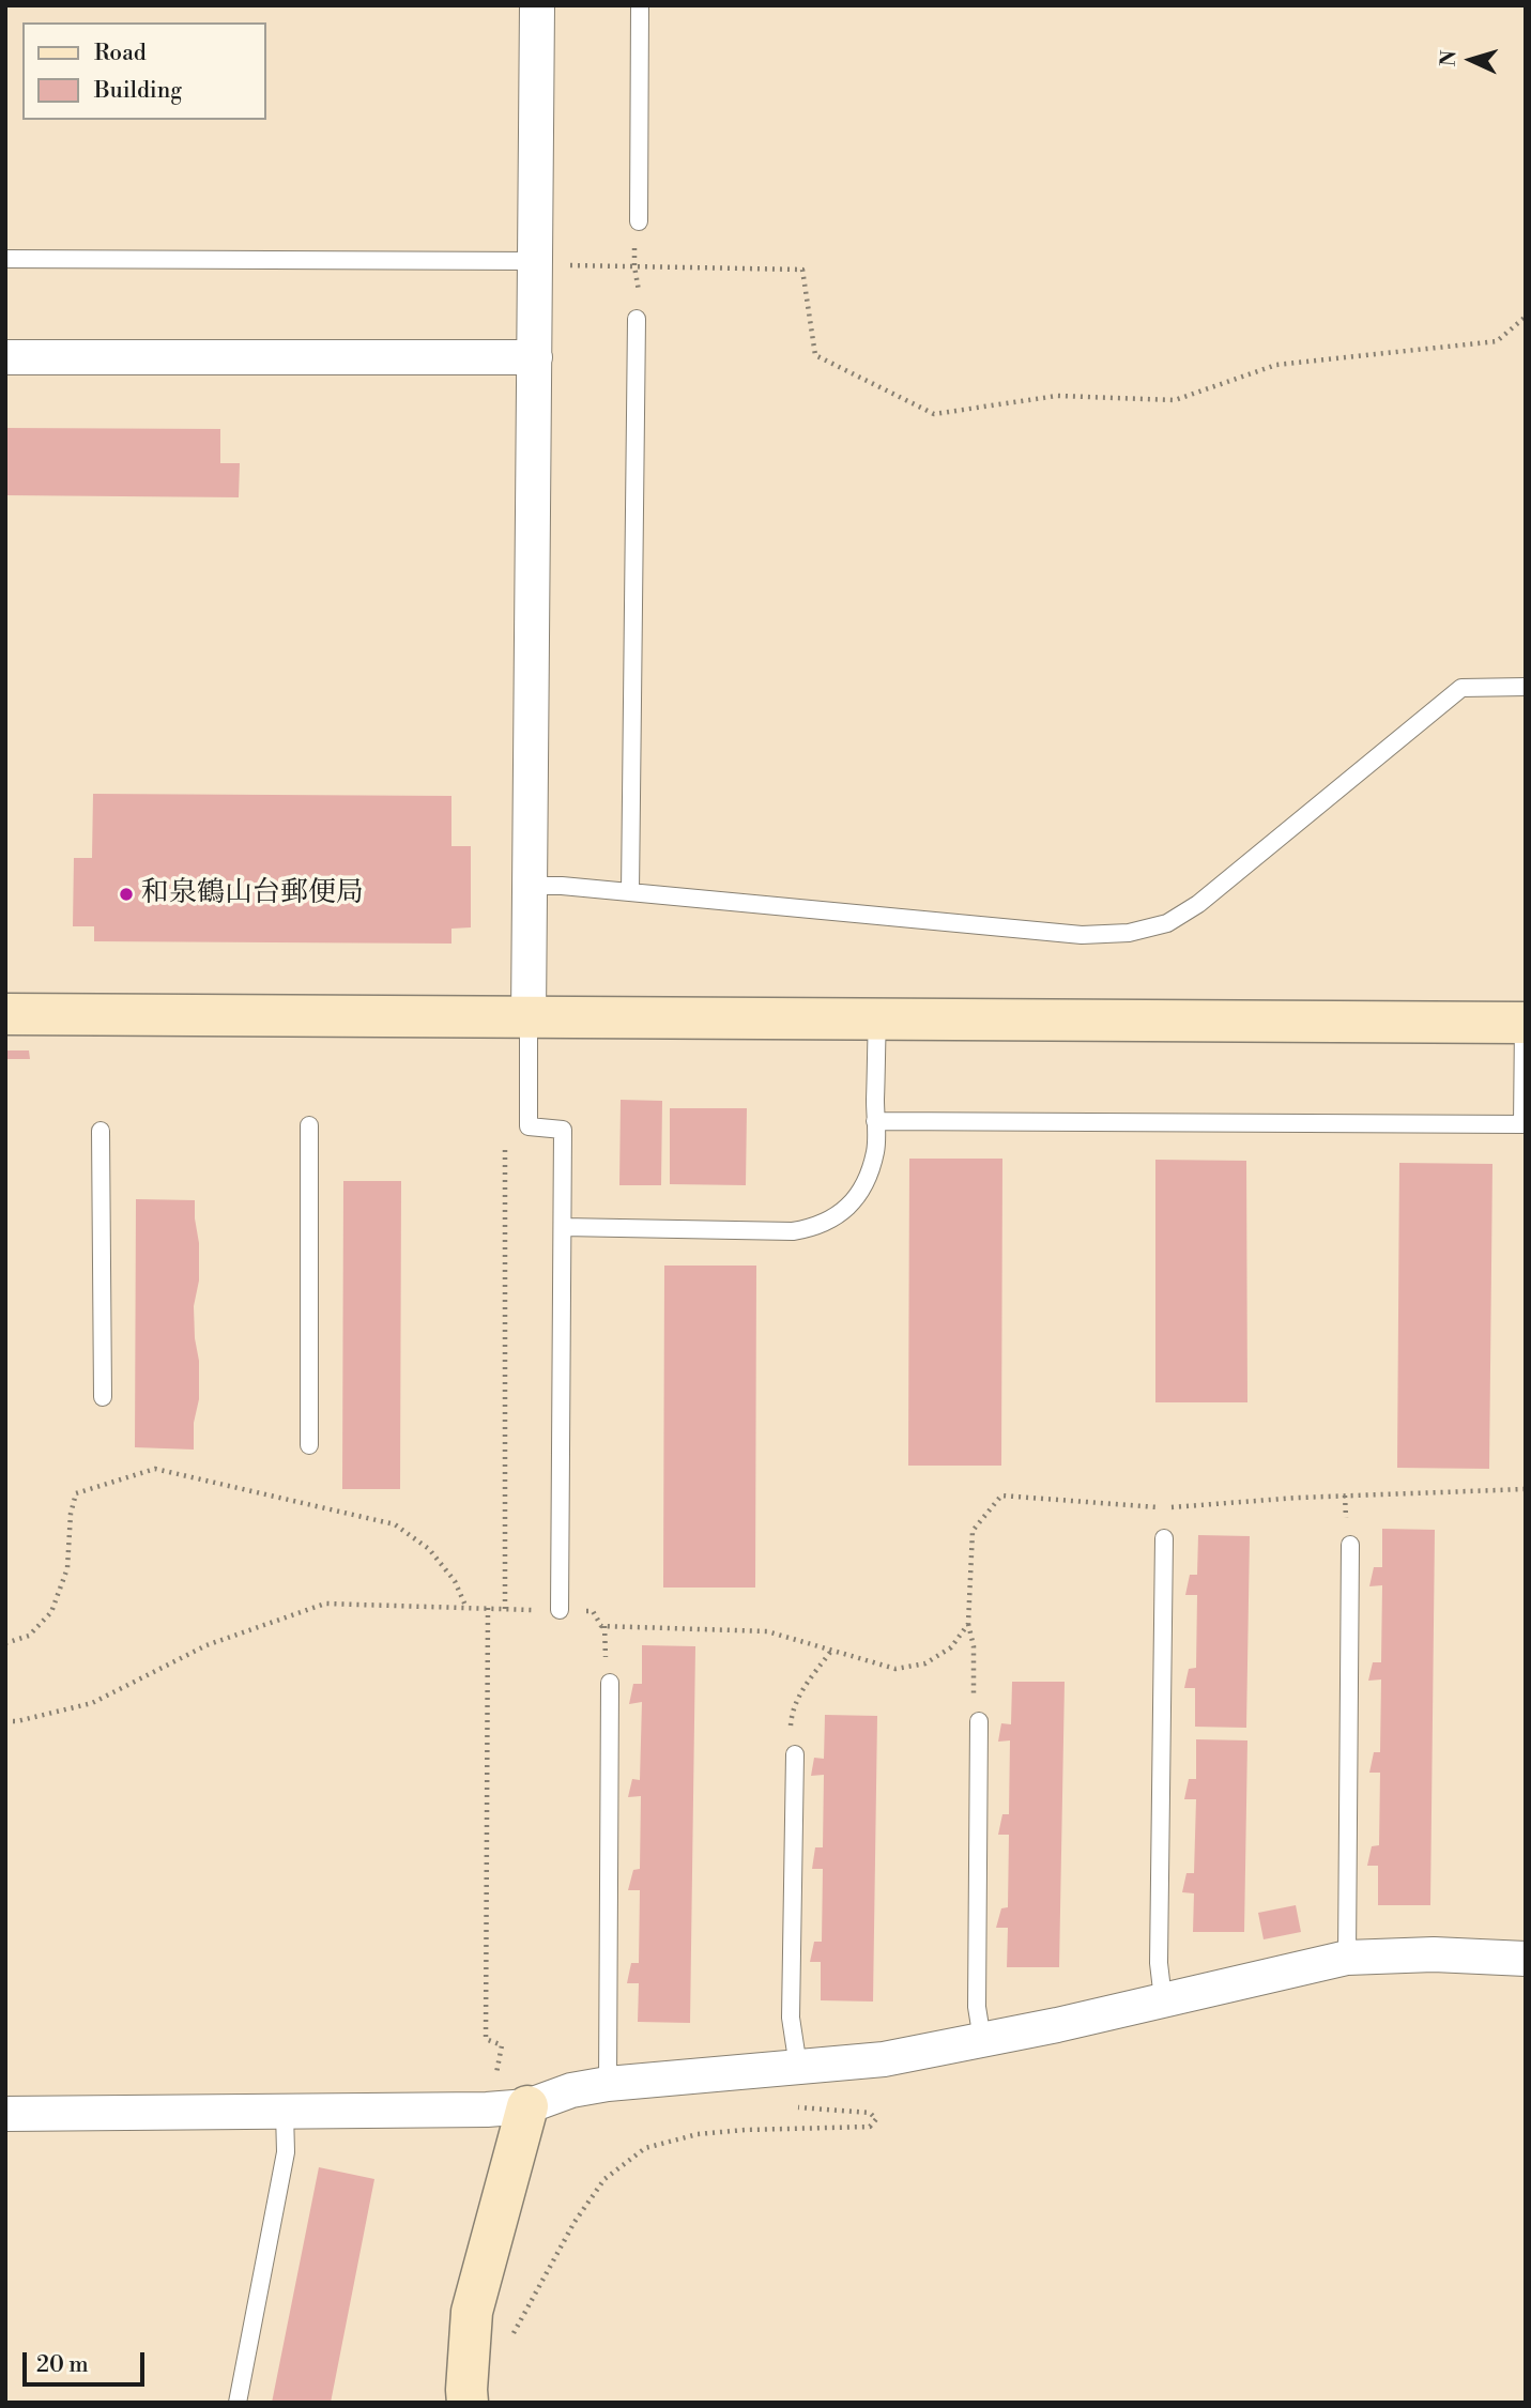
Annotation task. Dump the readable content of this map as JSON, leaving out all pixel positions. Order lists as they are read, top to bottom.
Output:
{
  "places": ["和泉鶴山台郵便局"],
  "legend": ["Road", "Building"],
  "scale_bar": "20 m",
  "north": "left"
}
